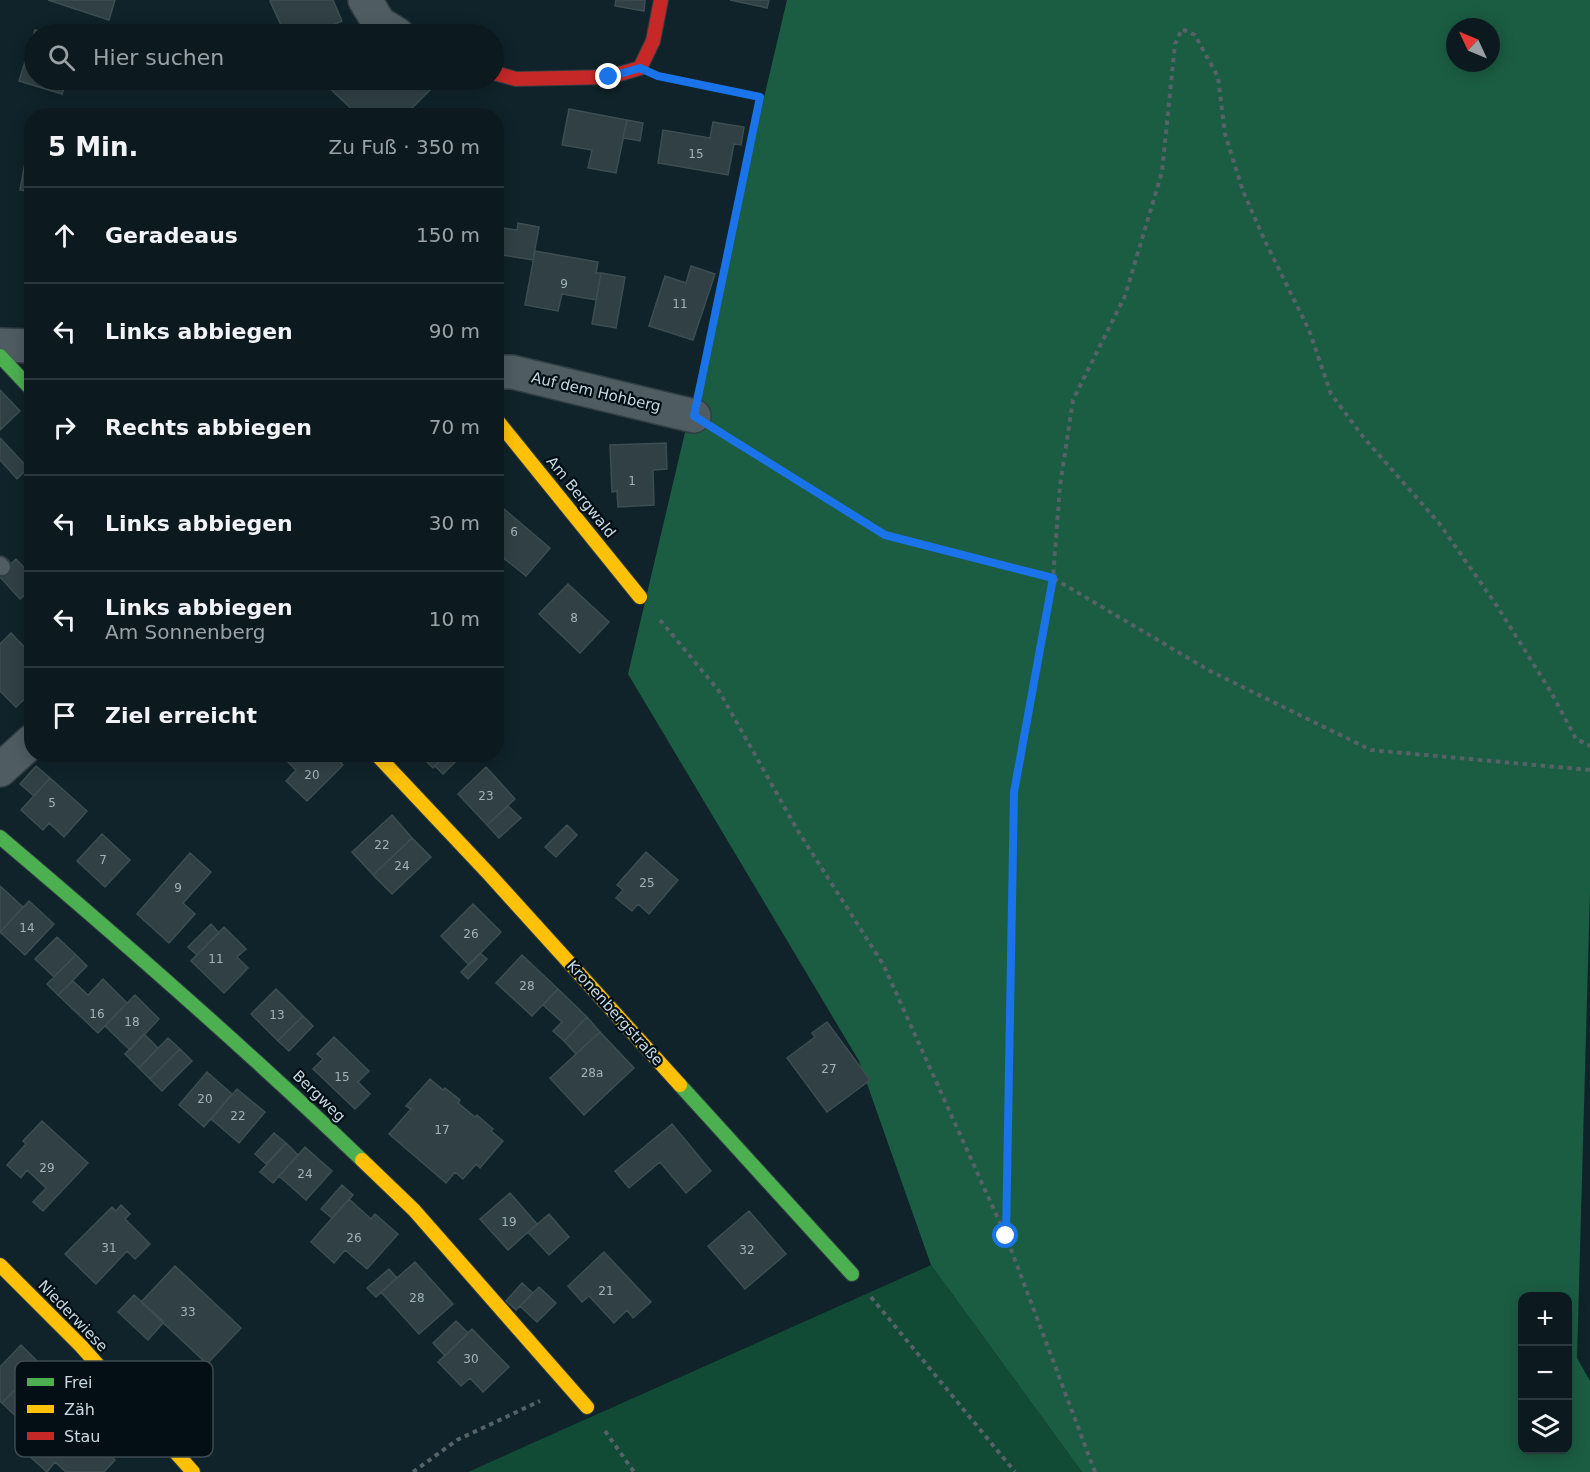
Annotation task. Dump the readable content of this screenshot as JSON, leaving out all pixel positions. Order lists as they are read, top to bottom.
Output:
{
  "streets": {
    "street": [
      "Auf dem Hohberg",
      "Am Bergwald",
      "Kronenbergstraße",
      "Bergweg",
      "Niederwiese"
    ]
  },
  "house_numbers": [
    "15",
    "9",
    "11",
    "1",
    "6",
    "8",
    "20",
    "23",
    "5",
    "22",
    "7",
    "24",
    "25",
    "9",
    "14",
    "26",
    "11",
    "28",
    "16",
    "13",
    "18",
    "27",
    "28a",
    "15",
    "20",
    "22",
    "17",
    "29",
    "24",
    "19",
    "26",
    "31",
    "32",
    "21",
    "28",
    "33",
    "30"
  ],
  "legend": ["Frei", "Zäh", "Stau"],
  "north": "top left",
  "page": {
    "search": "Hier suchen",
    "heading": ["5 Min.", "Zu Fuß · 350 m"],
    "list": [
      ["Geradeaus", "150 m"],
      ["Links abbiegen", "90 m"],
      ["Rechts abbiegen", "70 m"],
      ["Links abbiegen", "30 m"],
      ["Links abbiegen", "Am Sonnenberg", "10 m"],
      "Ziel erreicht"
    ],
    "map_buttons": ["+", "−"]
  }
}
